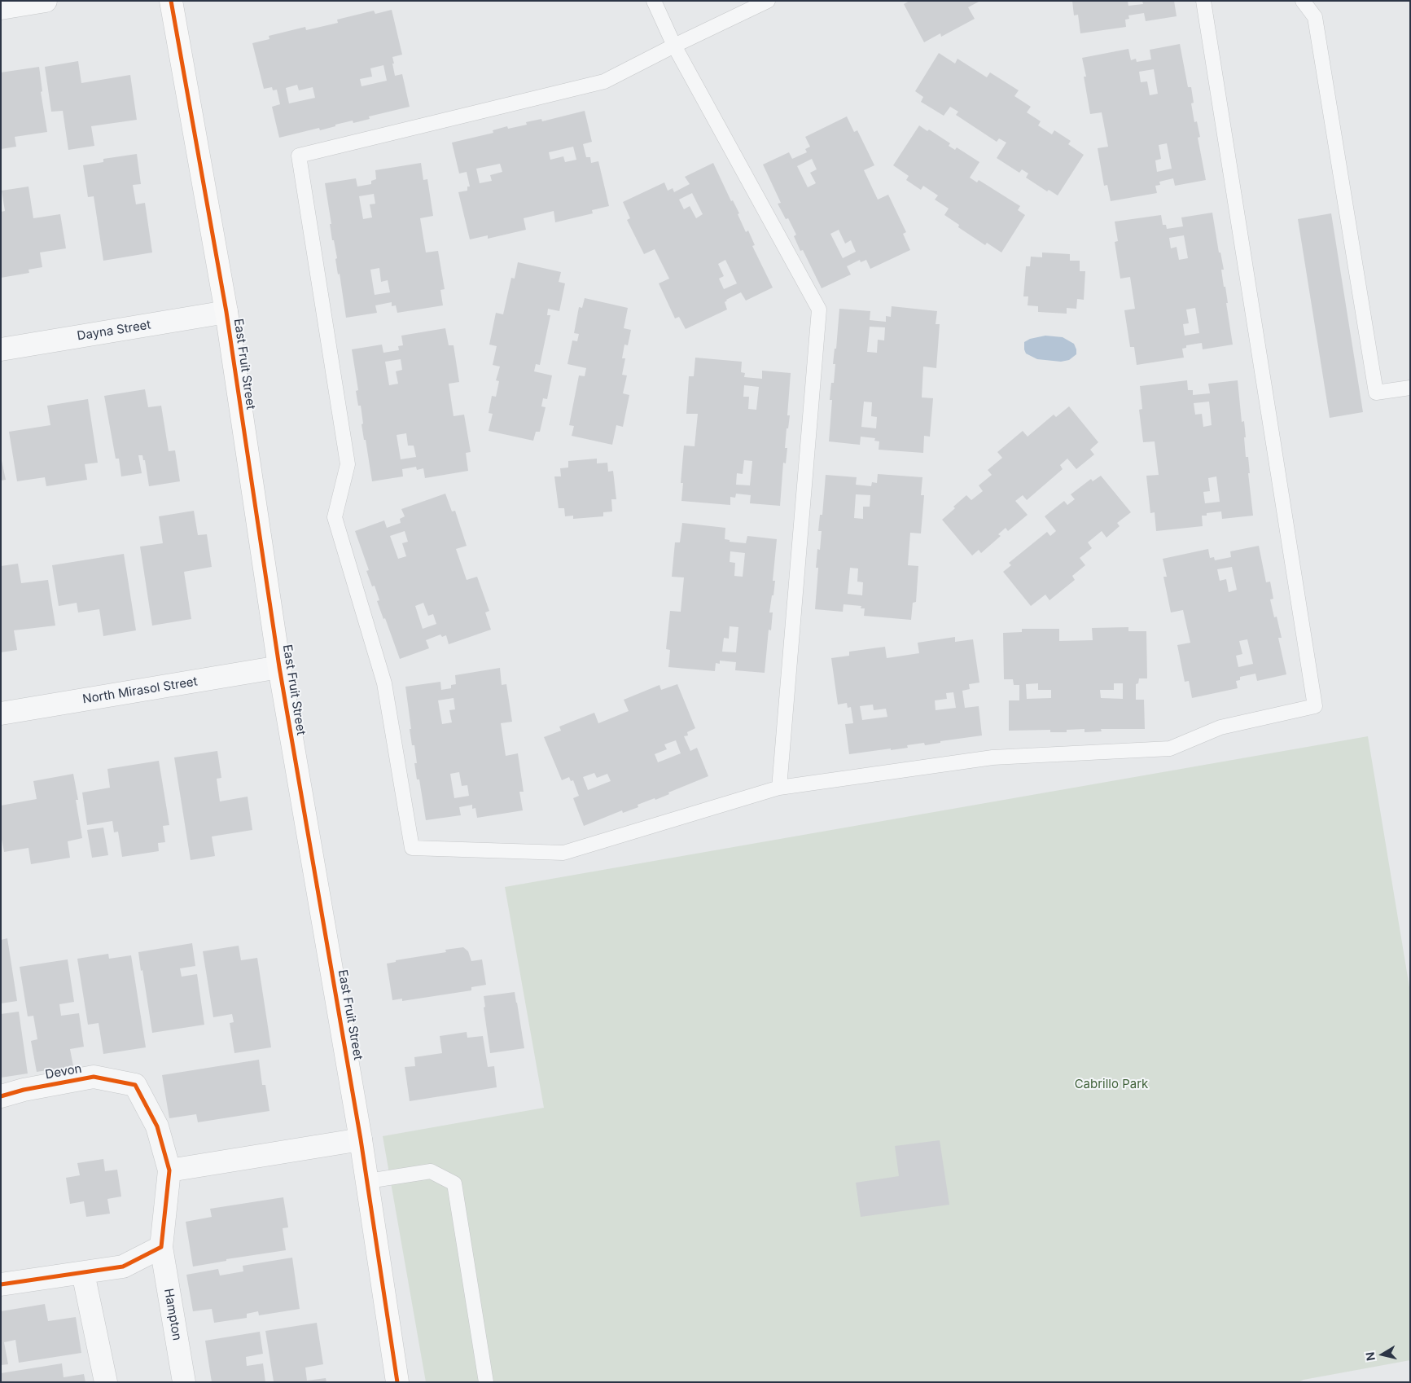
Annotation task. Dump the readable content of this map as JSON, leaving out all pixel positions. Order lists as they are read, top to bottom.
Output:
{
  "streets": {
    "street": [
      "Dayna Street",
      "East Fruit Street",
      "North Mirasol Street",
      "Devon",
      "Hampton"
    ]
  },
  "crossings": [
    ["Dayna Street", "East Fruit Street"],
    ["East Fruit Street", "North Mirasol Street"],
    ["Devon", "Hampton"]
  ],
  "parks": ["Cabrillo Park"],
  "north": "left"
}
